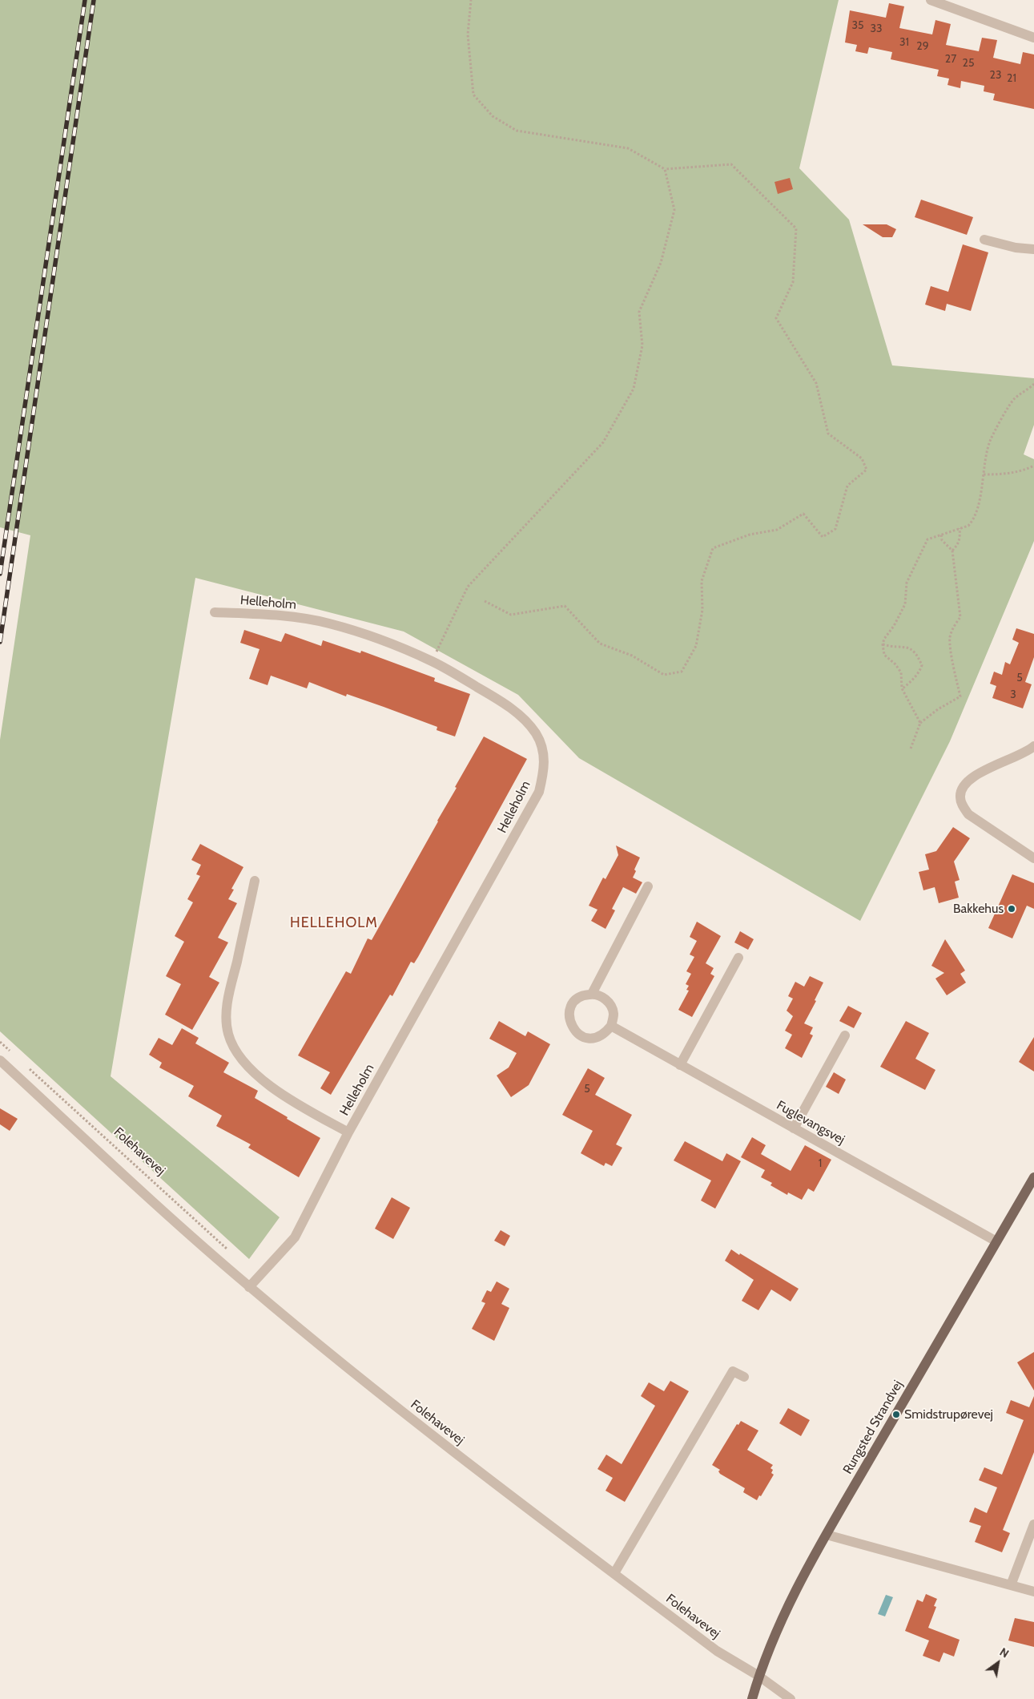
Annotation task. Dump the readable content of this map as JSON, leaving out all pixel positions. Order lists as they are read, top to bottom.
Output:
{
  "streets": {
    "main road": ["Rungsted Strandvej"],
    "street": ["Helleholm", "Fuglevangsvej", "Folehavevej"]
  },
  "crossings": [
    ["Helleholm", "Folehavevej"],
    ["Fuglevangsvej", "Rungsted Strandvej"],
    ["Folehavevej", "Rungsted Strandvej"]
  ],
  "districts": ["HELLEHOLM"],
  "places": ["Bakkehus", "Smidstrupørevej"],
  "house_numbers": [
    "35",
    "33",
    "31",
    "29",
    "27",
    "25",
    "23",
    "21",
    "5",
    "3",
    "5",
    "1"
  ],
  "north": "top right"
}
